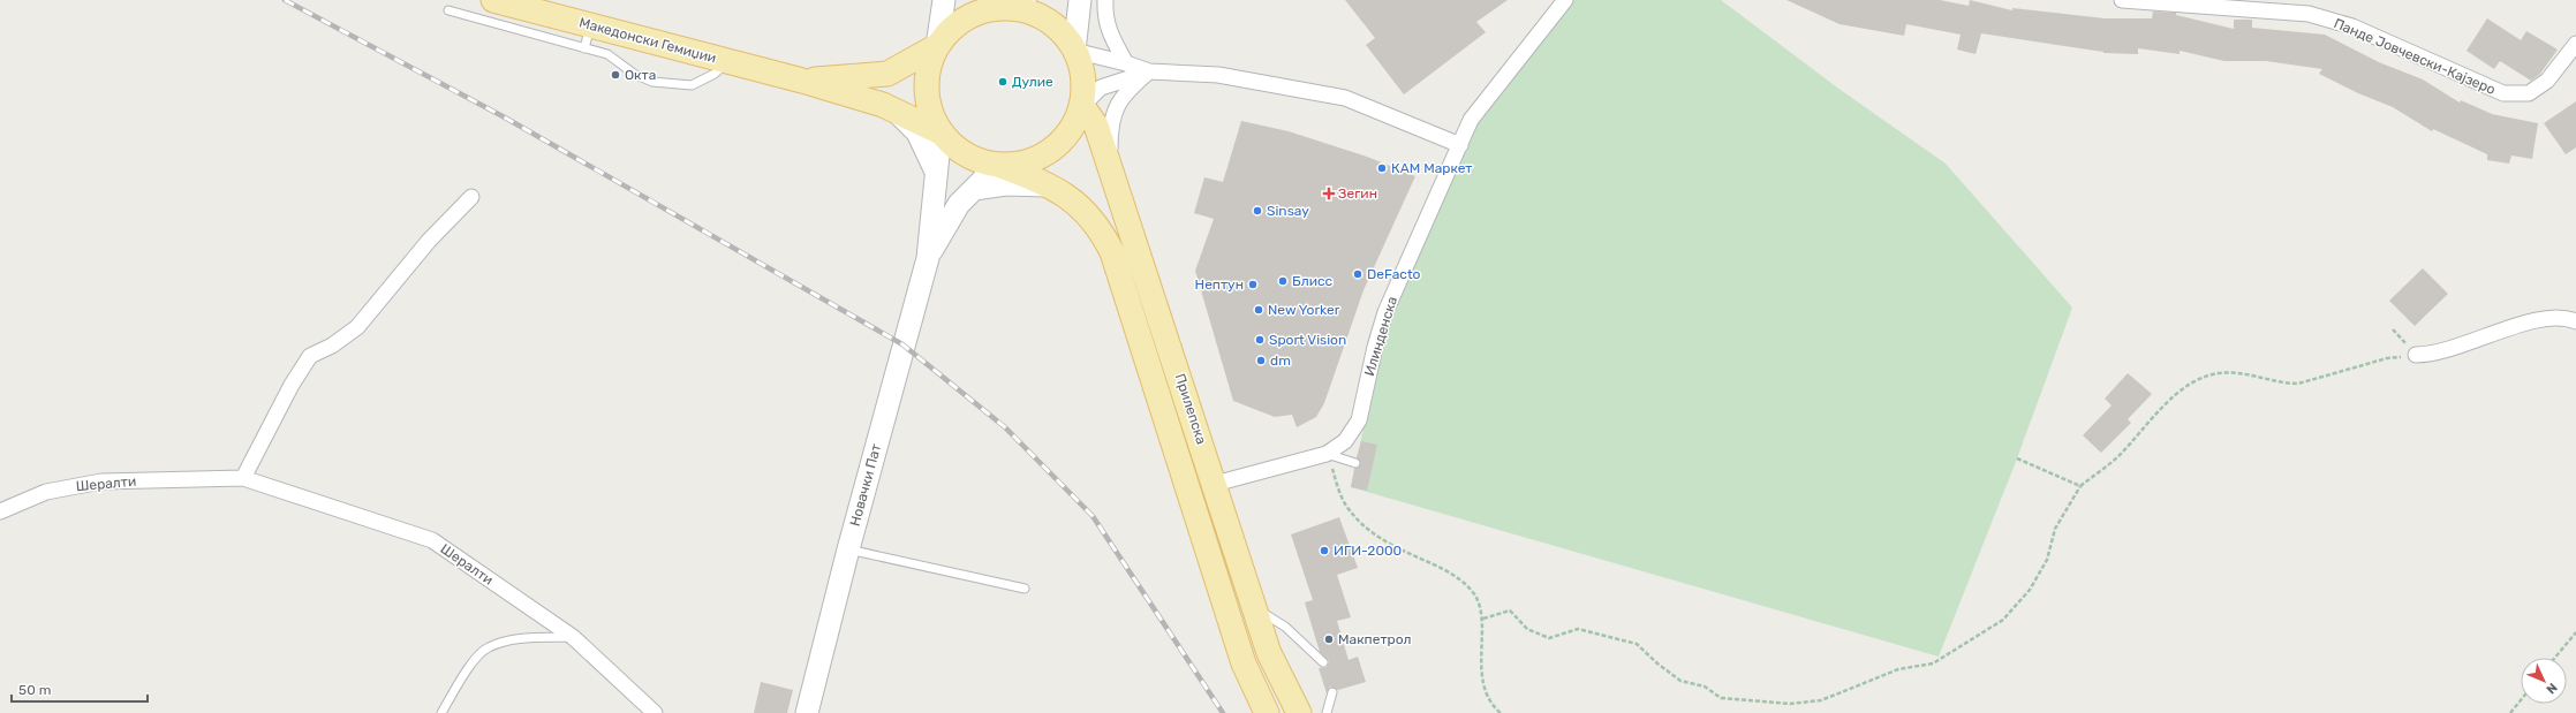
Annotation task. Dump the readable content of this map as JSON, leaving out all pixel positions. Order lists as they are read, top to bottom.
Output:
{
  "streets": {
    "main road": ["Македонски Гемиџии", "Прилепска", "Новачки Пат"],
    "street": ["Панде Јовчевски-Кајзеро", "Илинденска", "Шералти"]
  },
  "crossings": [
    ["Македонски Гемиџии", "Прилепска"],
    ["Илинденска", "Прилепска"]
  ],
  "places": {
    "other": [
      "Окта",
      "Дулие",
      "КАМ Маркет",
      "Sinsay",
      "DeFacto",
      "Блисс",
      "Нептун",
      "New Yorker",
      "Sport Vision",
      "dm",
      "ИГИ-2000",
      "Макпетрол"
    ],
    "health": ["Зегин"]
  },
  "scale_bar": "50 m",
  "north": "bottom right"
}
